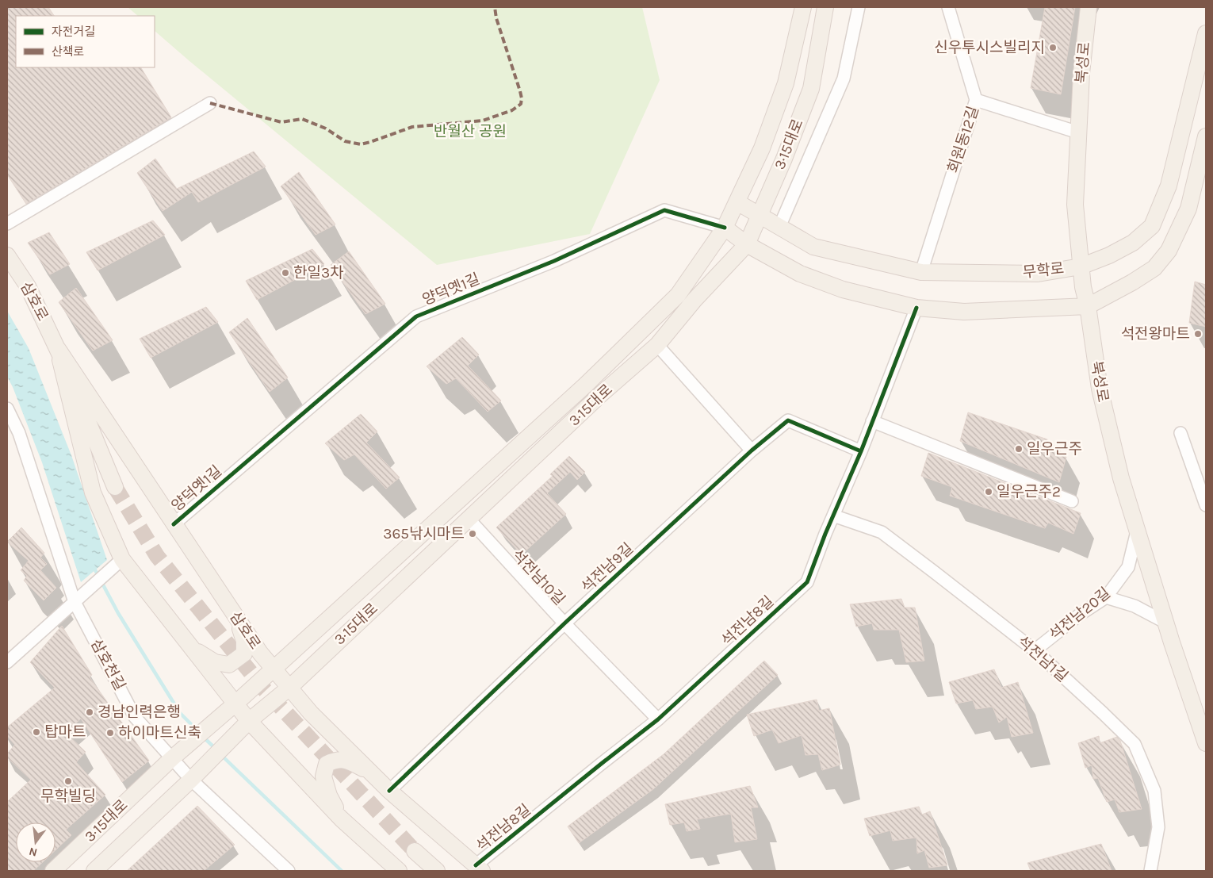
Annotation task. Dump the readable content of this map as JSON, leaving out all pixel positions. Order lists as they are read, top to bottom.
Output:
{
  "streets": {
    "main road": [
      "북성로",
      "3·15대로",
      "무학로",
      "삼호로"
    ],
    "street": [
      "회원동12길",
      "양덕옛1길",
      "석전남9길",
      "석전남10길",
      "석전남20길",
      "석전남8길",
      "석전남1길",
      "삼호천길"
    ]
  },
  "crossings": [
    ["북성로", "무학로"],
    ["북성로", "석전남20길"],
    ["회원동12길", "무학로"],
    ["3·15대로", "무학로"],
    ["3·15대로", "양덕옛1길"],
    ["3·15대로", "삼호로"],
    ["3·15대로", "석전남10길"],
    ["3·15대로", "삼호천길"],
    ["양덕옛1길", "삼호로"],
    ["삼호로", "석전남9길"],
    ["삼호로", "석전남8길"],
    ["석전남9길", "석전남10길"],
    ["석전남9길", "석전남8길"],
    ["석전남10길", "석전남8길"],
    ["석전남20길", "석전남1길"],
    ["석전남8길", "석전남1길"]
  ],
  "parks": ["반월산 공원"],
  "places": [
    "신우투시스빌리지",
    "한일3차",
    "석전왕마트",
    "일우근주",
    "일우근주2",
    "365낚시마트",
    "경남인력은행",
    "탑마트",
    "하이마트신축",
    "무학빌딩"
  ],
  "legend": ["자전거길", "산책로"],
  "north": "bottom"
}
